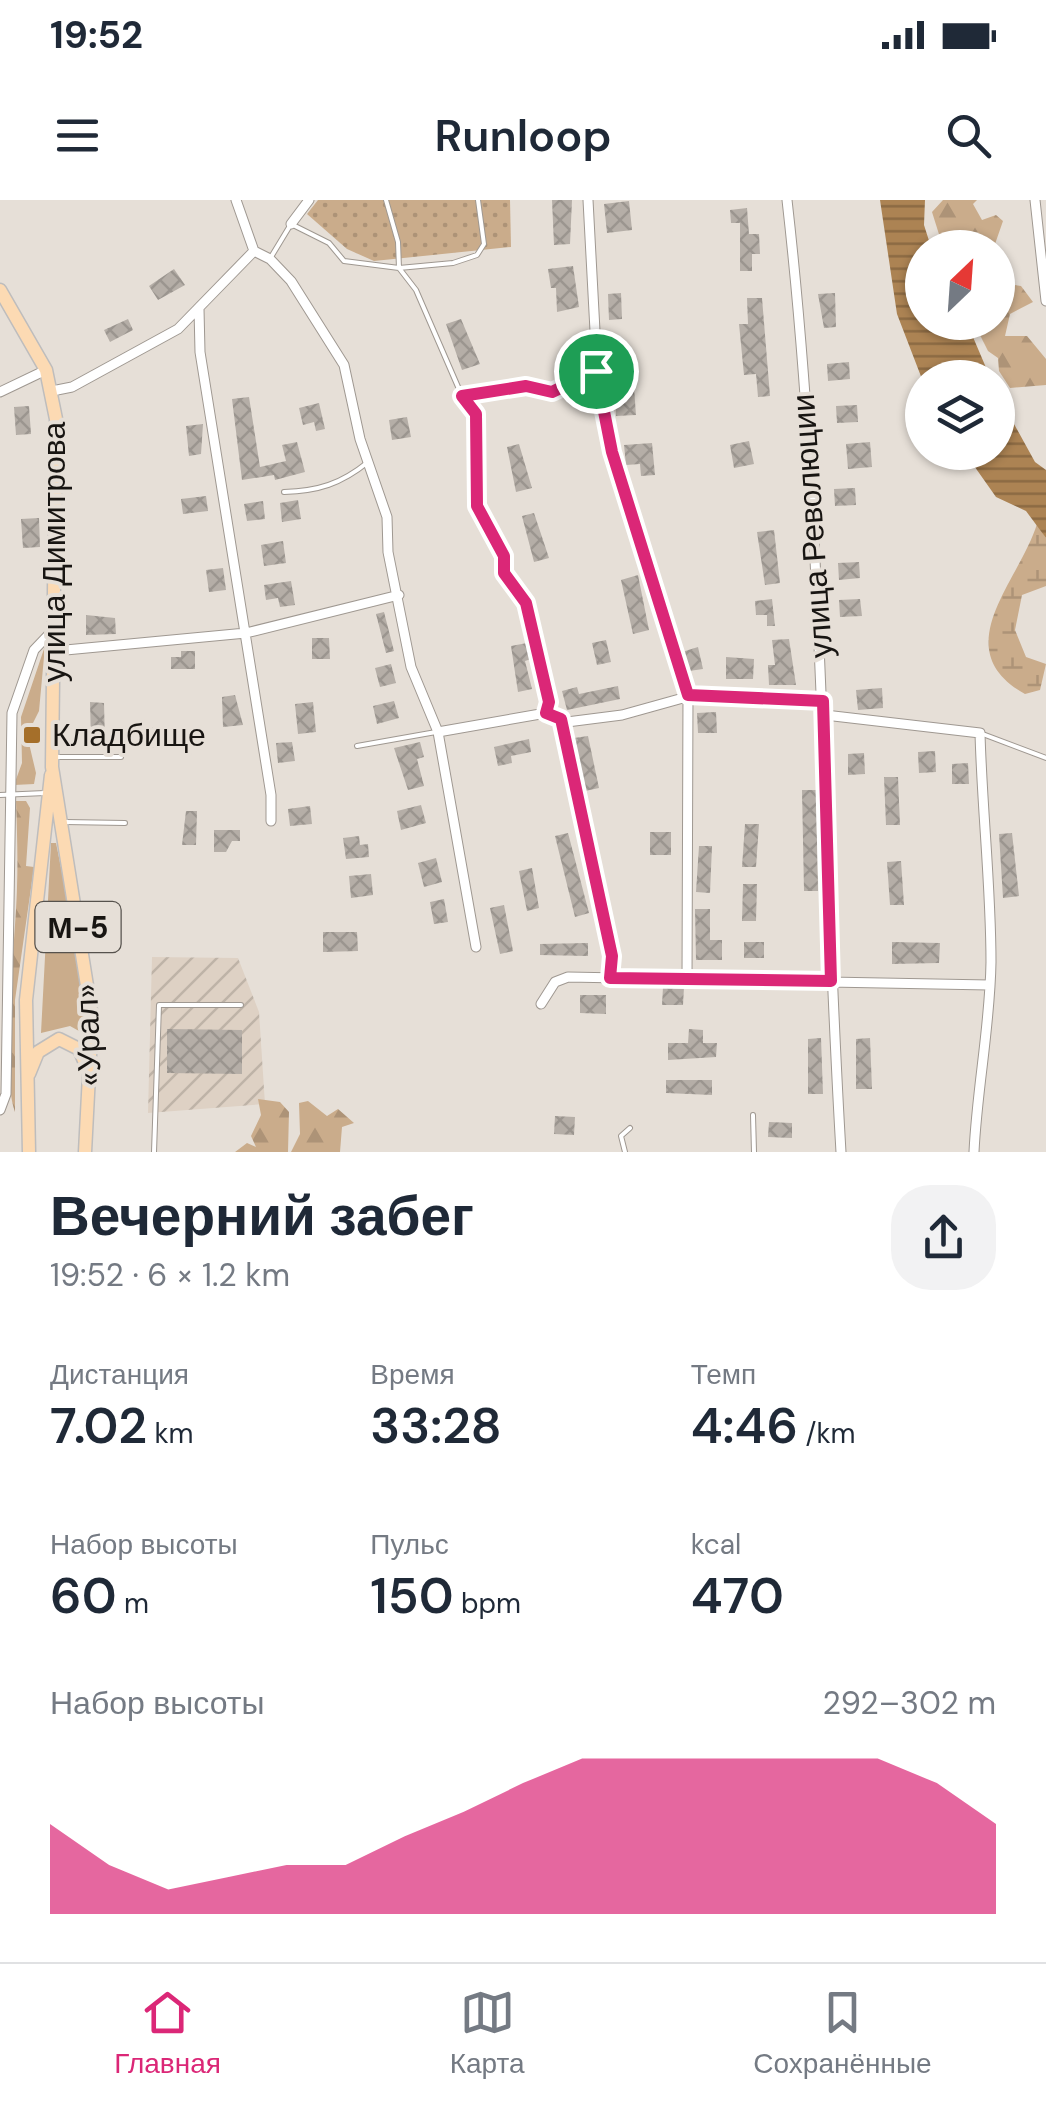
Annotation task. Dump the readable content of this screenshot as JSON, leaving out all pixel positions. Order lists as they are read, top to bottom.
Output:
{
  "streets": {
    "main road": ["улица Димитрова", "М-5", "«Урал»"],
    "street": ["улица Революции"]
  },
  "crossings": [
    ["улица Димитрова", "«Урал»"]
  ],
  "places": {
    "transit": ["Кладбище"]
  },
  "north": "top right",
  "page": {
    "status": "19:52",
    "header": "Runloop",
    "heading": ["Вечерний забег", "19:52 · 6 × 1.2 km"],
    "stats": [
      ["Дистанция", "7.02 km"],
      ["Время", "33:28"],
      ["Темп", "4:46 /km"],
      ["Набор высоты", "60 m"],
      ["Пульс", "150 bpm"],
      ["kcal", "470"]
    ],
    "chart": ["Набор высоты", "292–302 m"],
    "tabs": ["Главная", "Карта", "Сохранённые"]
  }
}
